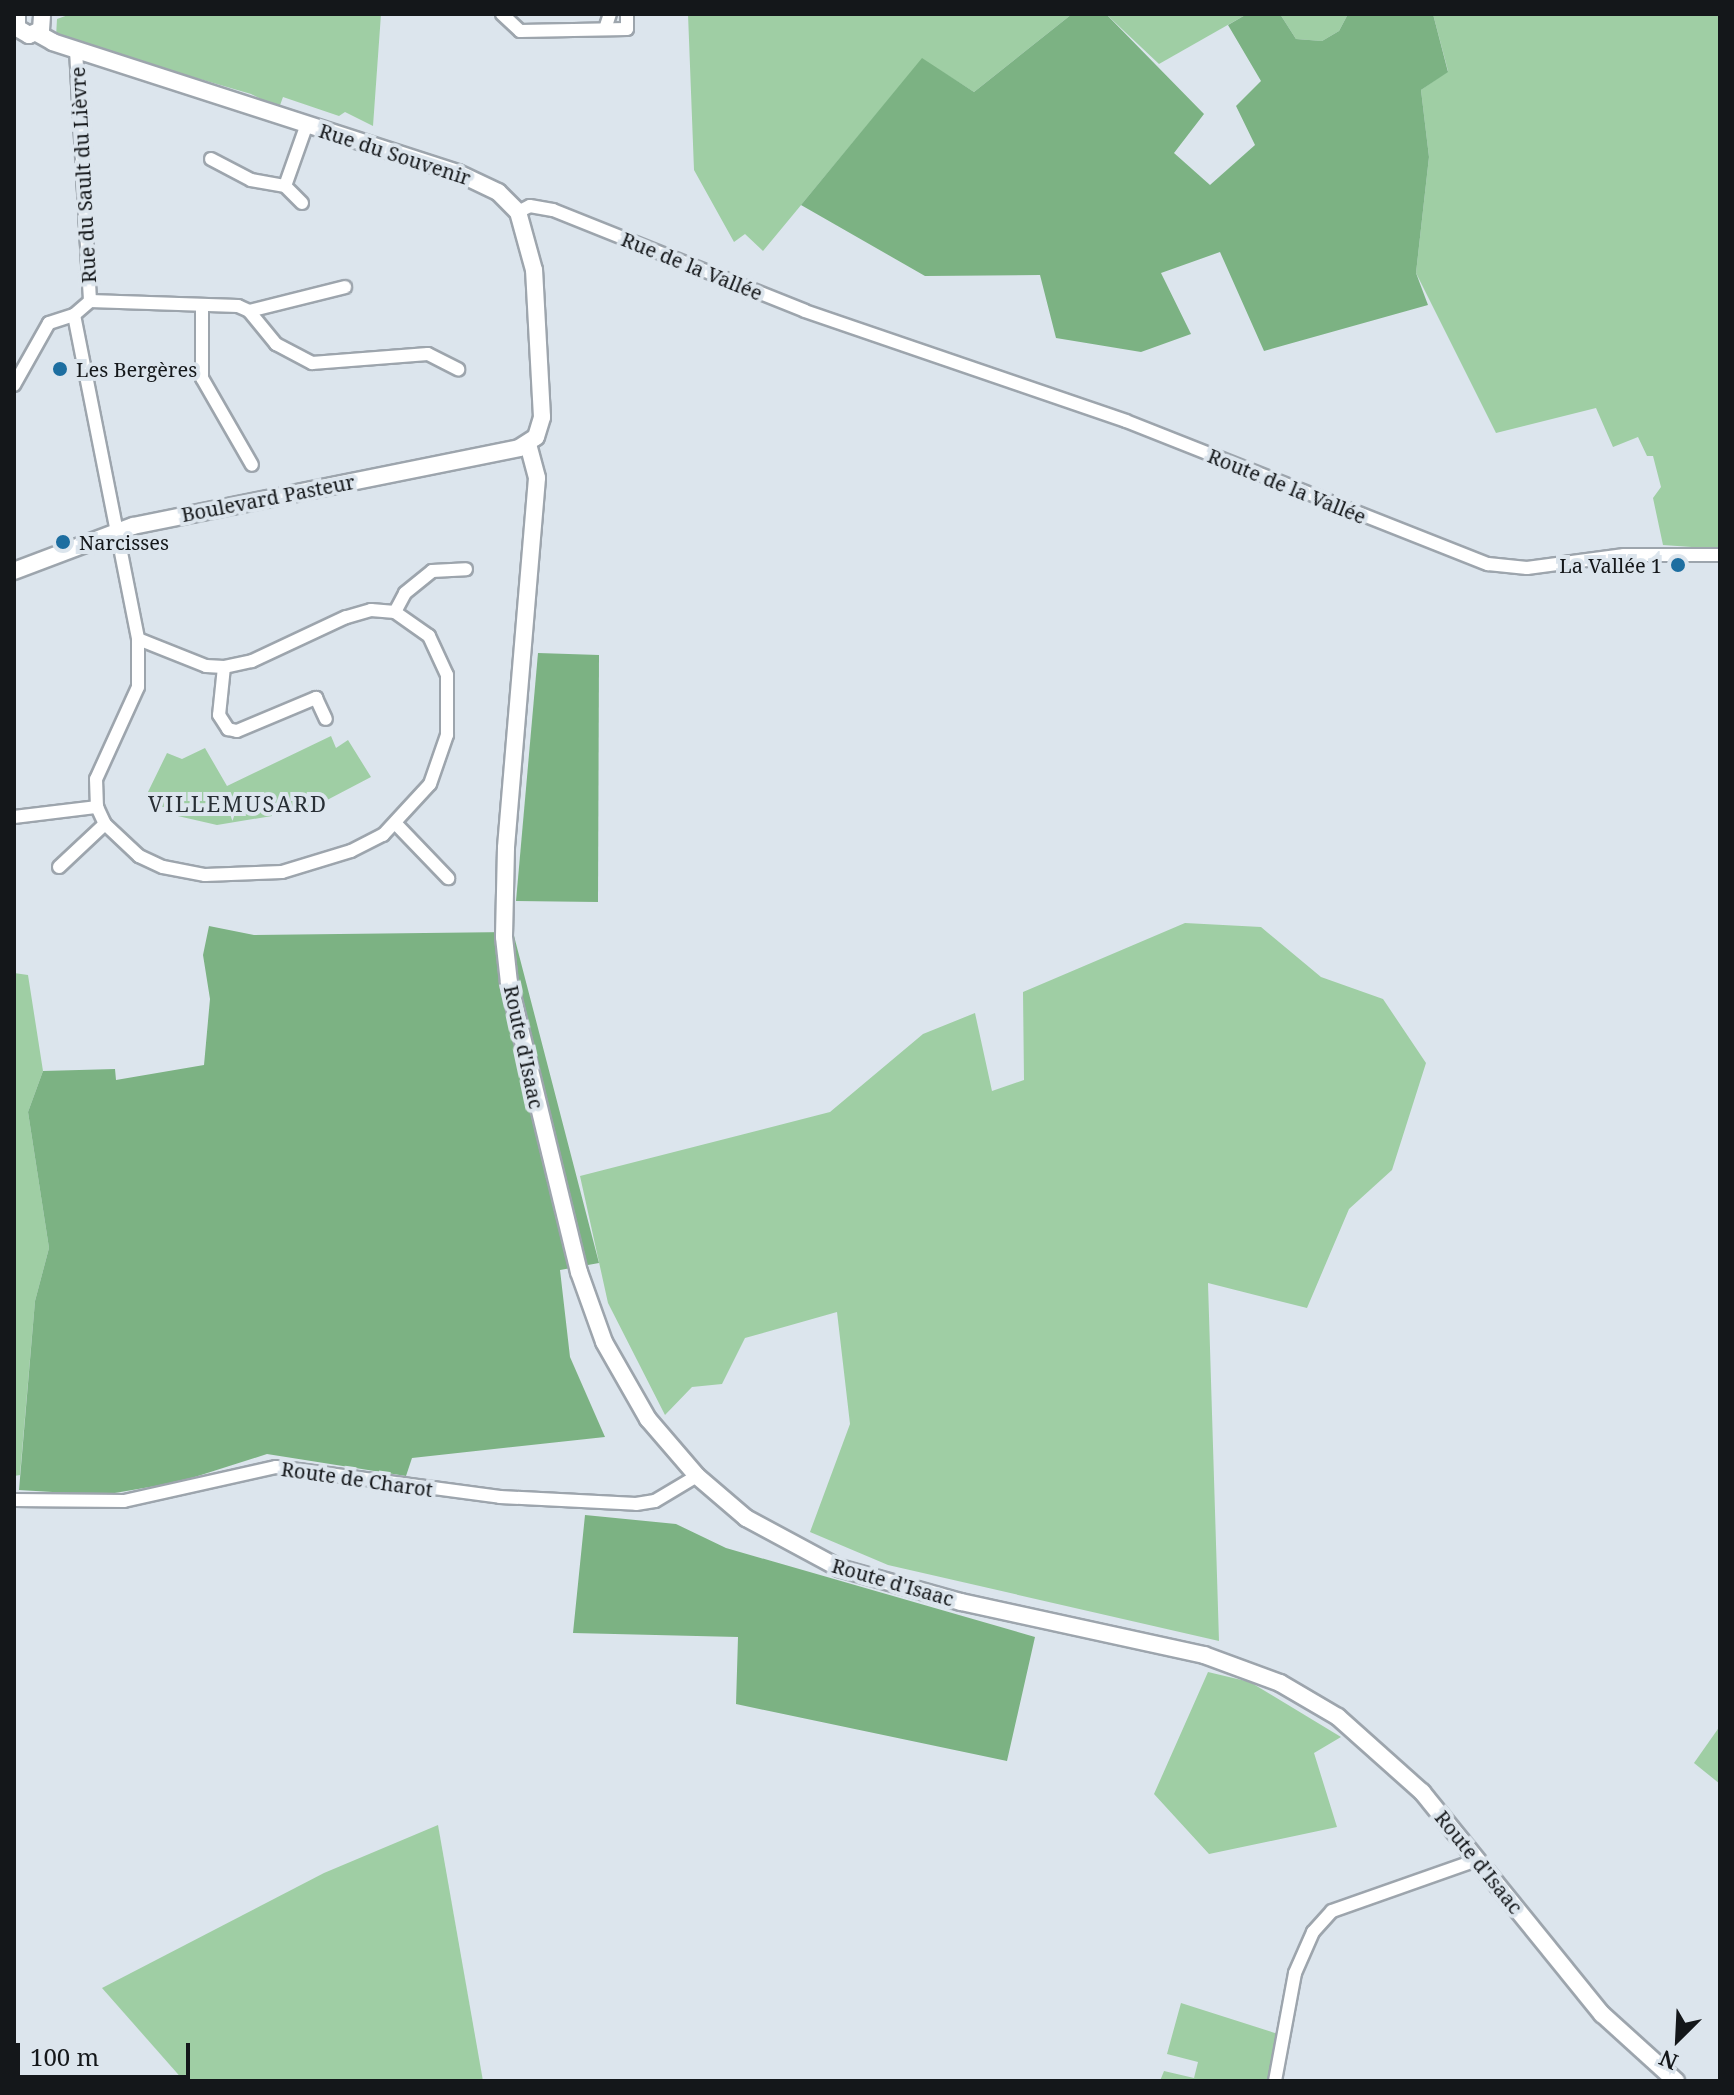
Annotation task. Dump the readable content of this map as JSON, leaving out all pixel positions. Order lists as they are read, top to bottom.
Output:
{
  "streets": {
    "street": [
      "Rue du Souvenir",
      "Rue du Sault du Lièvre",
      "Rue de la Vallée",
      "Route de la Vallée",
      "Boulevard Pasteur",
      "Route d'Isaac",
      "Route de Charot"
    ]
  },
  "crossings": [
    ["Rue du Souvenir", "Rue du Sault du Lièvre"],
    ["Rue du Souvenir", "Rue de la Vallée"],
    ["Rue de la Vallée", "Route de la Vallée"],
    ["Boulevard Pasteur", "Route d'Isaac"],
    ["Route d'Isaac", "Route de Charot"]
  ],
  "districts": ["VILLEMUSARD"],
  "places": ["Les Bergères", "Narcisses", "La Vallée 1"],
  "scale_bar": "100 m",
  "north": "bottom left"
}
